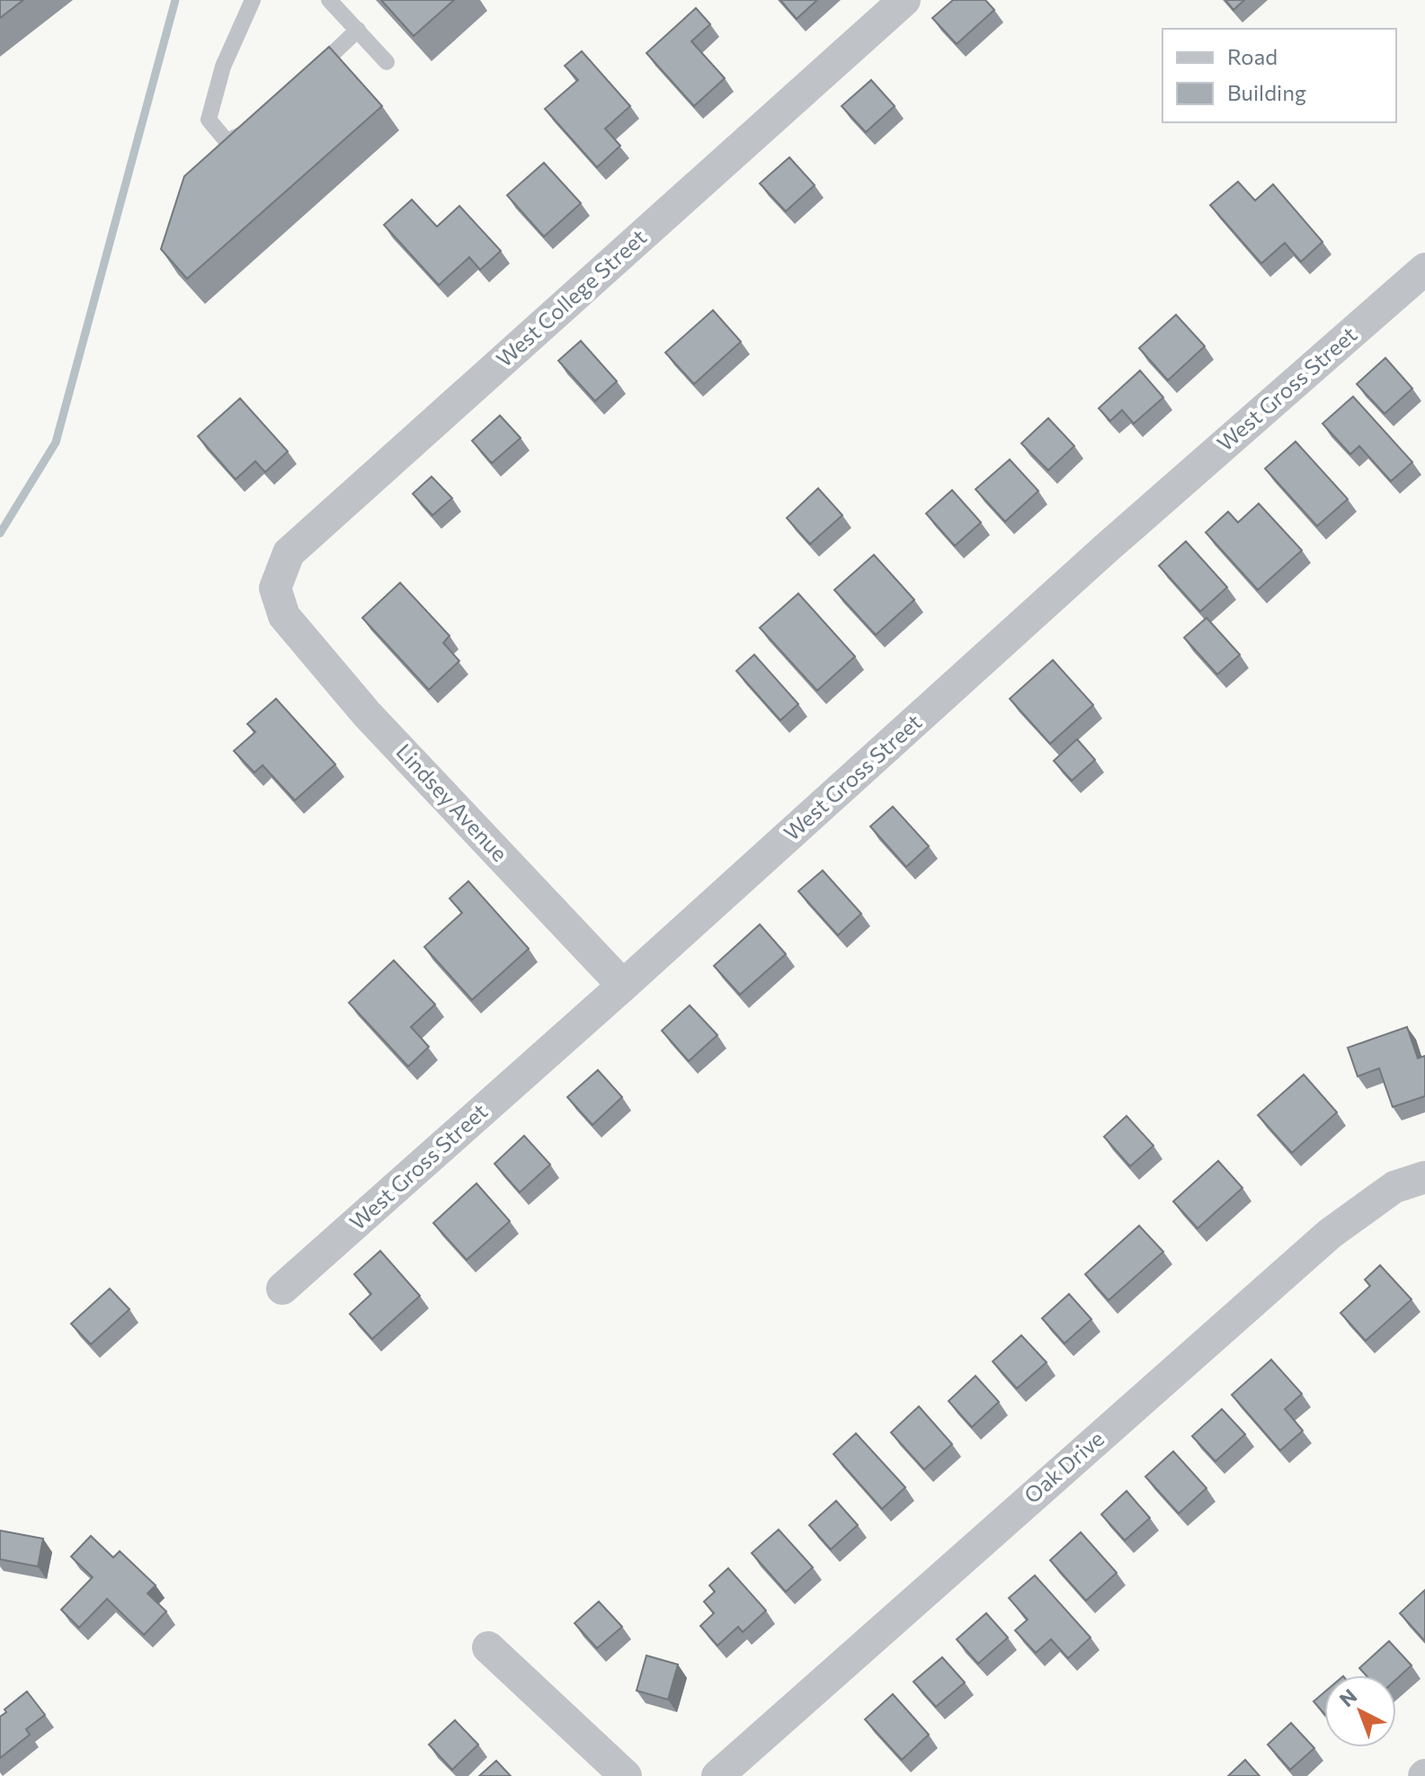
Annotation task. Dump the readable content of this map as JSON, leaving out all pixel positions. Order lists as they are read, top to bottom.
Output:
{
  "streets": {
    "street": [
      "West College Street",
      "West Gross Street",
      "Lindsey Avenue",
      "Oak Drive"
    ]
  },
  "crossings": [
    ["West College Street", "Lindsey Avenue"],
    ["West Gross Street", "Lindsey Avenue"]
  ],
  "legend": ["Road", "Building"],
  "north": "top left"
}
